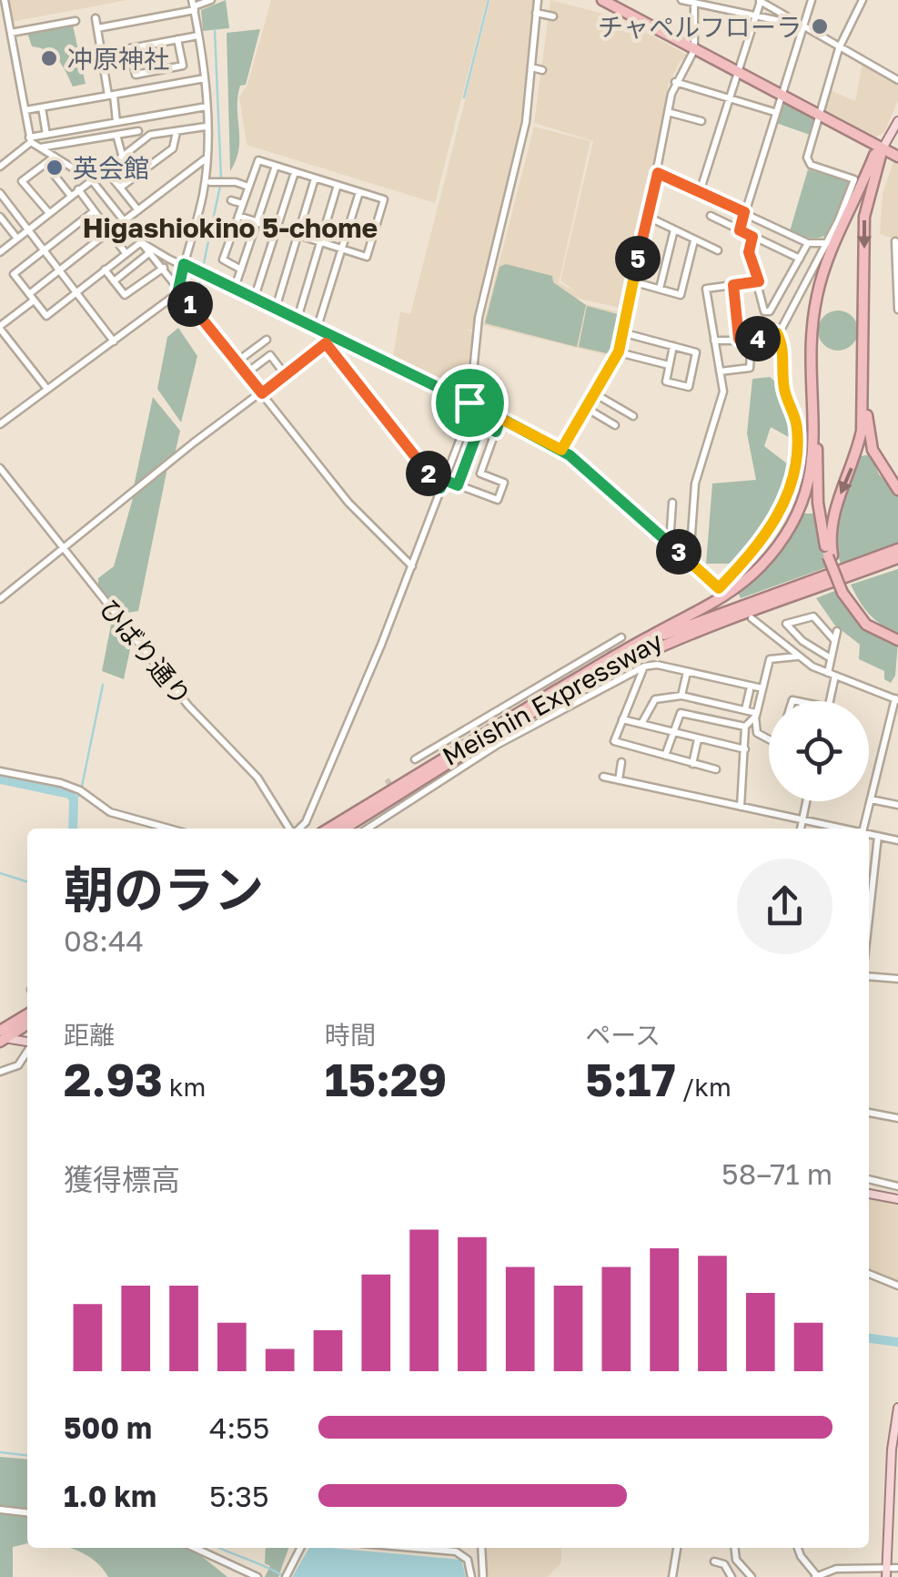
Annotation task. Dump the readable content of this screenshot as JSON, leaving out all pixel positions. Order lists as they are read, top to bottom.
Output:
{
  "streets": {
    "highway": ["Meishin Expressway"],
    "street": ["ひばり通り"]
  },
  "districts": ["Higashiokino 5-chome"],
  "places": ["チャペルフローラ", "冲原神社", "英会館"],
  "page": {
    "pins": [
      "5",
      "1",
      "4",
      "2",
      "3"
    ],
    "heading": ["朝のラン", "08:44"],
    "stats": [
      ["距離", "2.93 km"],
      ["時間", "15:29"],
      ["ペース", "5:17 /km"]
    ],
    "chart": ["獲得標高", "58–71 m"],
    "list": [
      {
        "name": "500 m",
        "note": "4:55"
      },
      {
        "name": "1.0 km",
        "note": "5:35"
      }
    ]
  }
}
